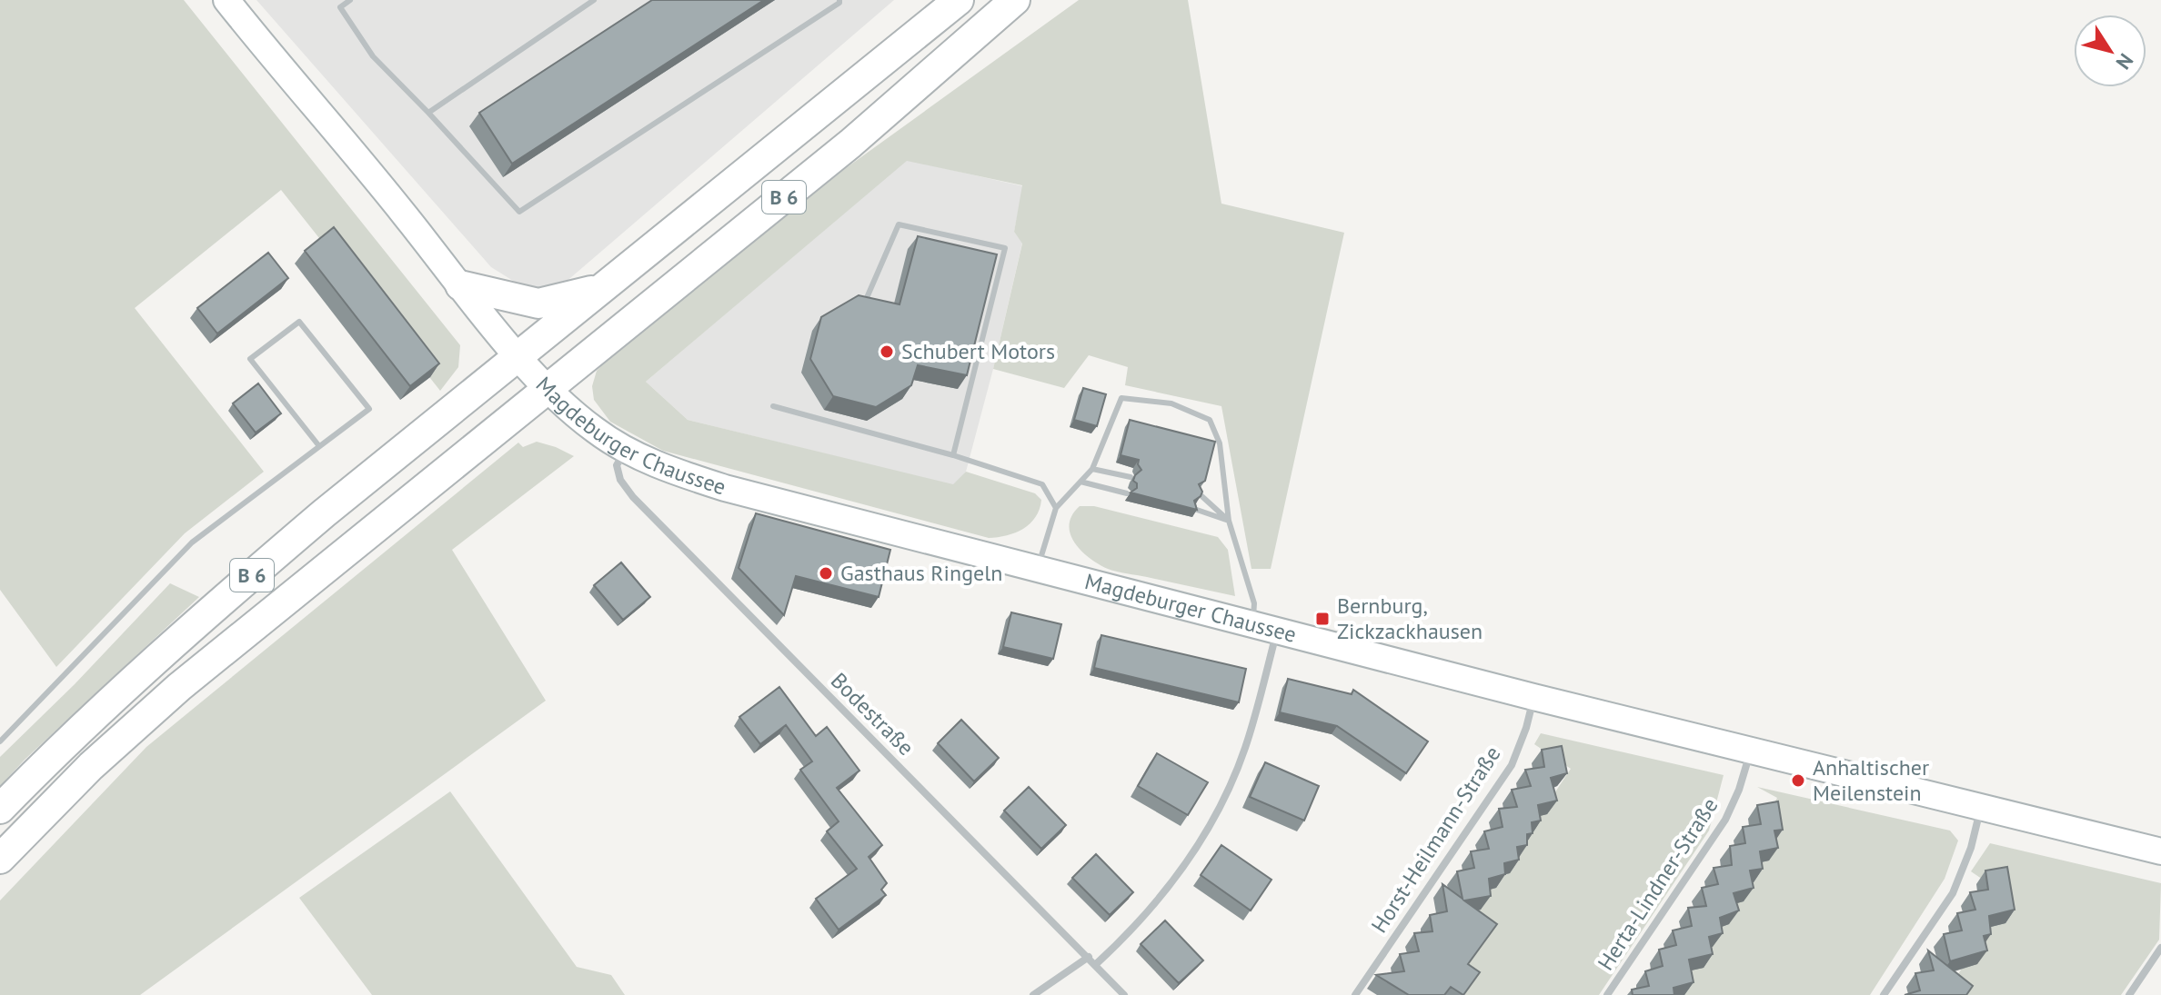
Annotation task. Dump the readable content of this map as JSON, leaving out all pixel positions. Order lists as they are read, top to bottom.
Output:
{
  "streets": {
    "main road": ["B 6", "Magdeburger Chaussee"],
    "street": ["Bodestraße", "Horst-Heilmann-Straße", "Herta-Lindner-Straße"]
  },
  "crossings": [
    ["B 6", "Magdeburger Chaussee"],
    ["Magdeburger Chaussee", "Bodestraße"],
    ["Magdeburger Chaussee", "Horst-Heilmann-Straße"],
    ["Magdeburger Chaussee", "Herta-Lindner-Straße"]
  ],
  "places": {
    "other": ["Schubert Motors", "Gasthaus Ringeln", "Anhaltischer Meilenstein"],
    "transit": ["Bernburg, Zickzackhausen"]
  },
  "north": "bottom right"
}
